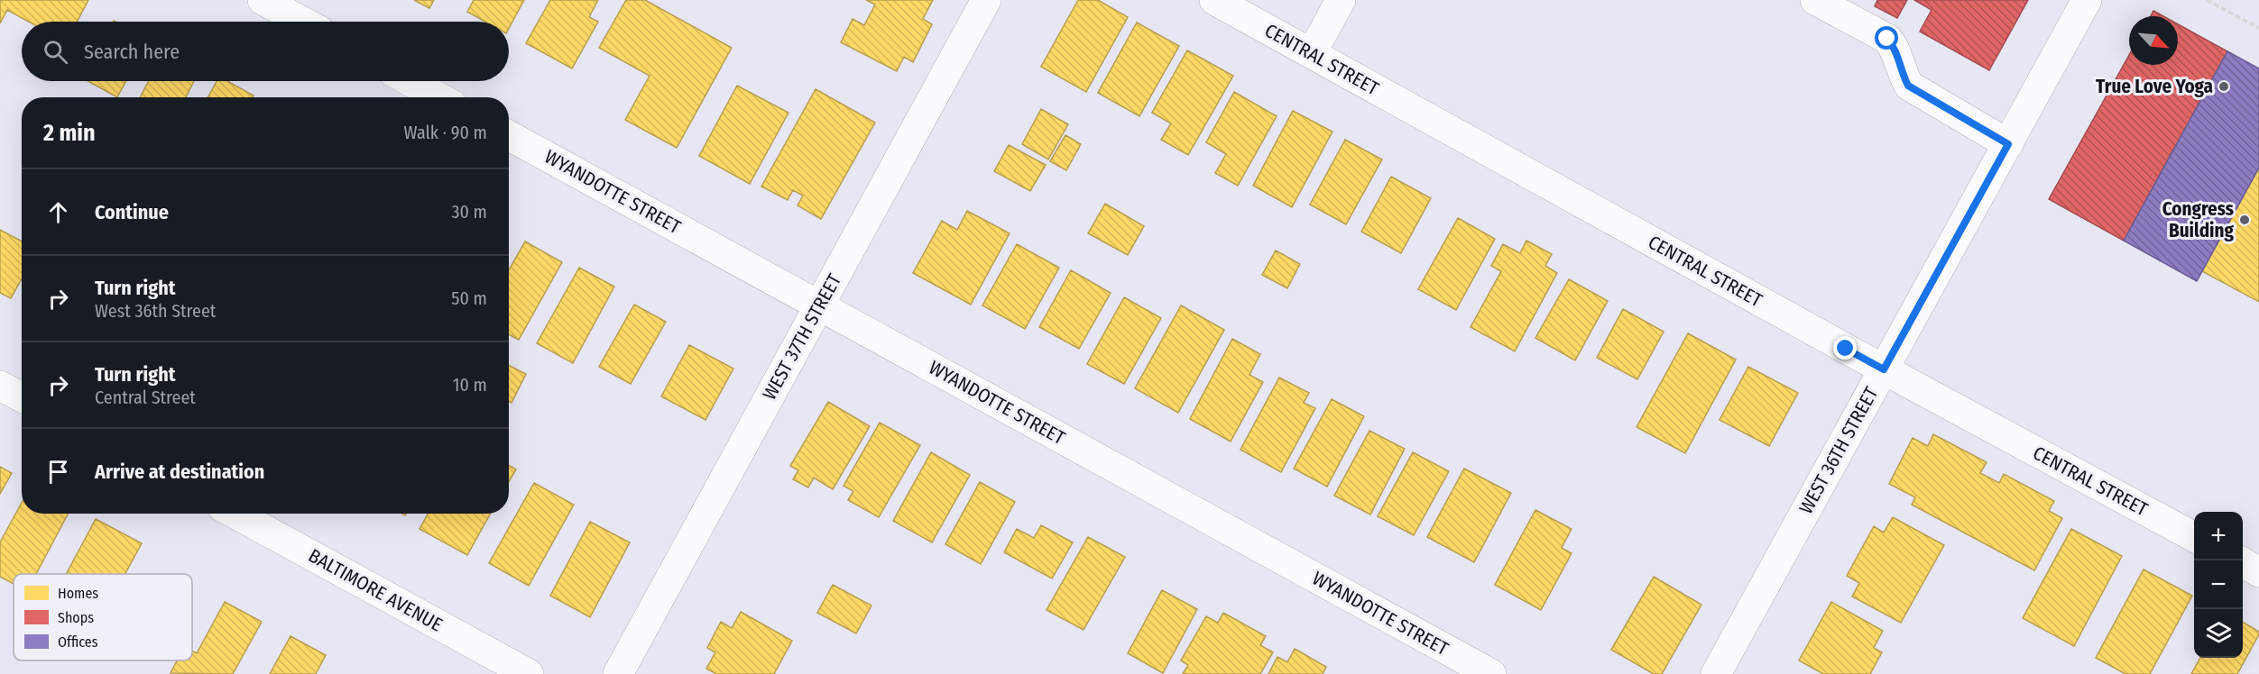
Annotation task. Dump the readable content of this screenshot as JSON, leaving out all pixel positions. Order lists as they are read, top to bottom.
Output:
{
  "streets": {
    "street": [
      "CENTRAL STREET",
      "WYANDOTTE STREET",
      "WEST 37TH STREET",
      "WEST 36TH STREET",
      "BALTIMORE AVENUE"
    ]
  },
  "crossings": [
    ["CENTRAL STREET", "WEST 36TH STREET"],
    ["WYANDOTTE STREET", "WEST 37TH STREET"]
  ],
  "places": ["True Love Yoga", "Congress Building"],
  "legend": ["Homes", "Shops", "Offices"],
  "north": "bottom right",
  "page": {
    "search": "Search here",
    "heading": ["2 min", "Walk · 90 m"],
    "list": [
      ["Continue", "30 m"],
      ["Turn right", "West 36th Street", "50 m"],
      ["Turn right", "Central Street", "10 m"],
      "Arrive at destination"
    ],
    "map_buttons": ["+", "−"]
  }
}
